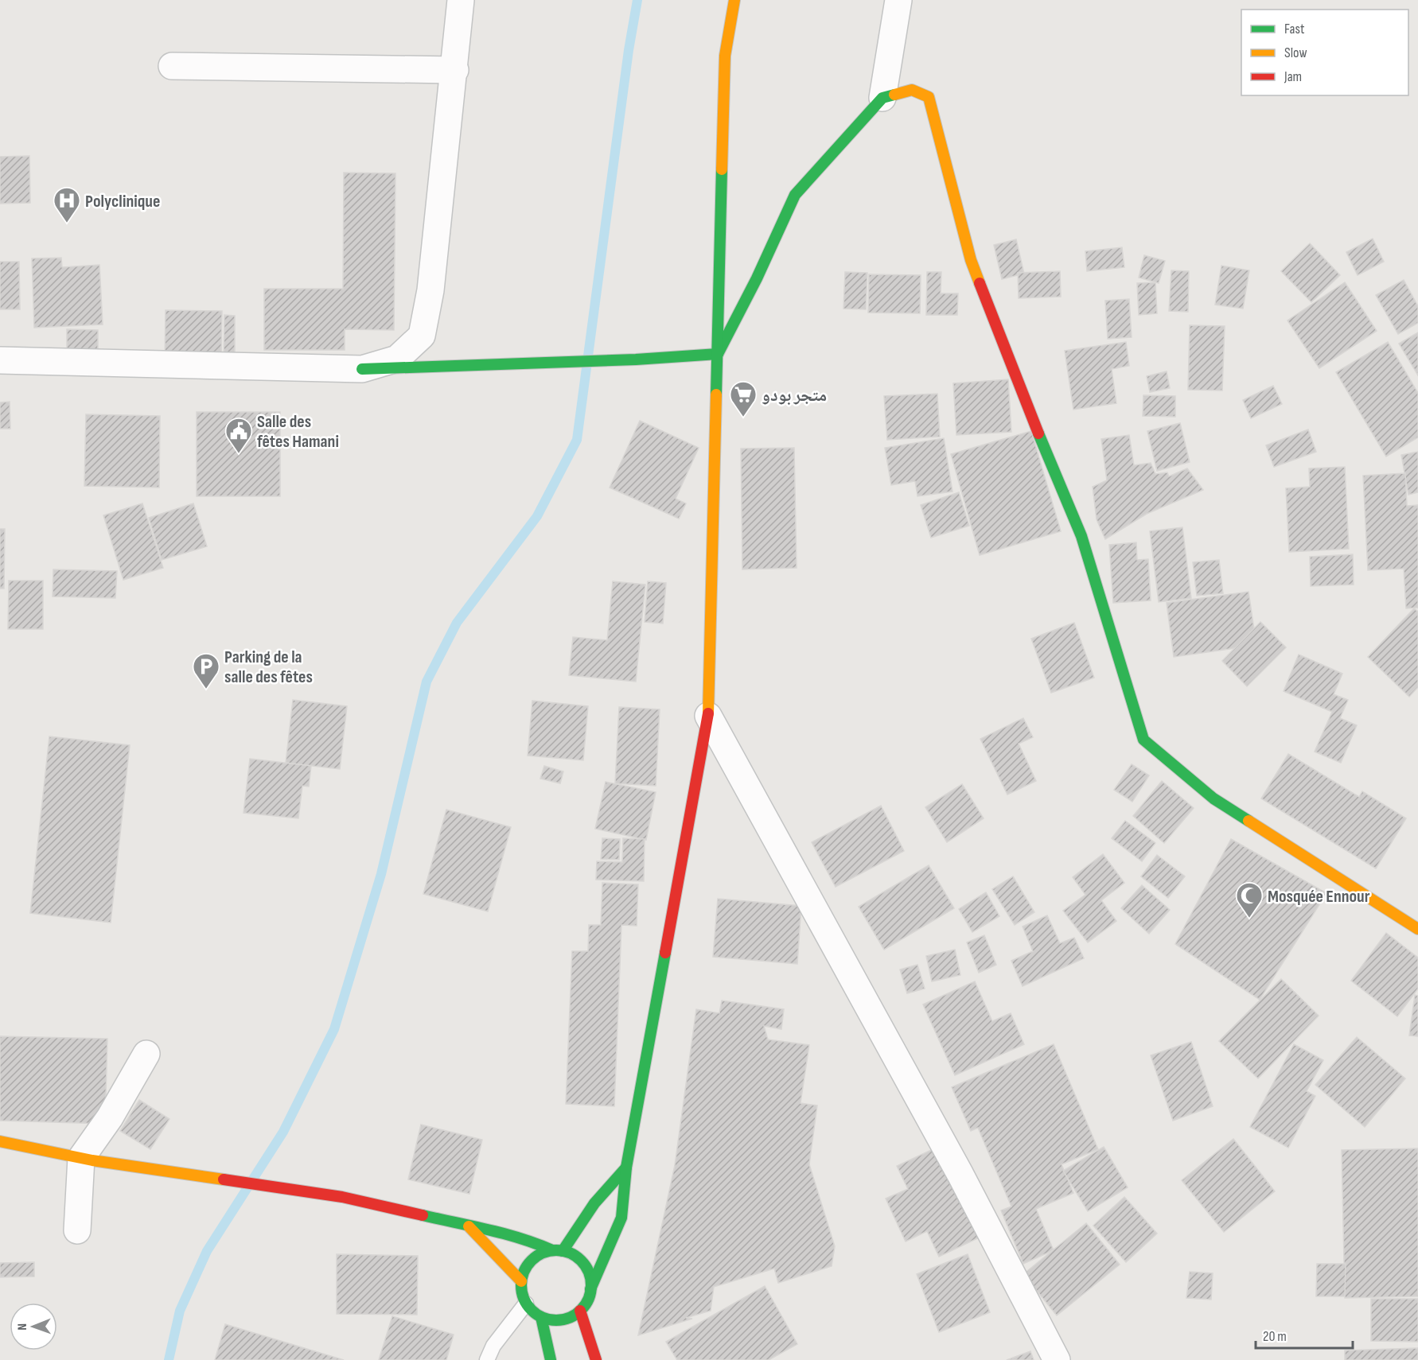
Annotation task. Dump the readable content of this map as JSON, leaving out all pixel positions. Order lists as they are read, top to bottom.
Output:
{
  "places": {
    "hospital": ["Polyclinique"],
    "supermarket": ["متجر بودو"],
    "public building": ["Salle des fêtes Hamani"],
    "parking": ["Parking de la salle des fêtes"],
    "mosque": ["Mosquée Ennour"]
  },
  "legend": ["Fast", "Slow", "Jam"],
  "scale_bar": "20 m",
  "north": "left"
}
